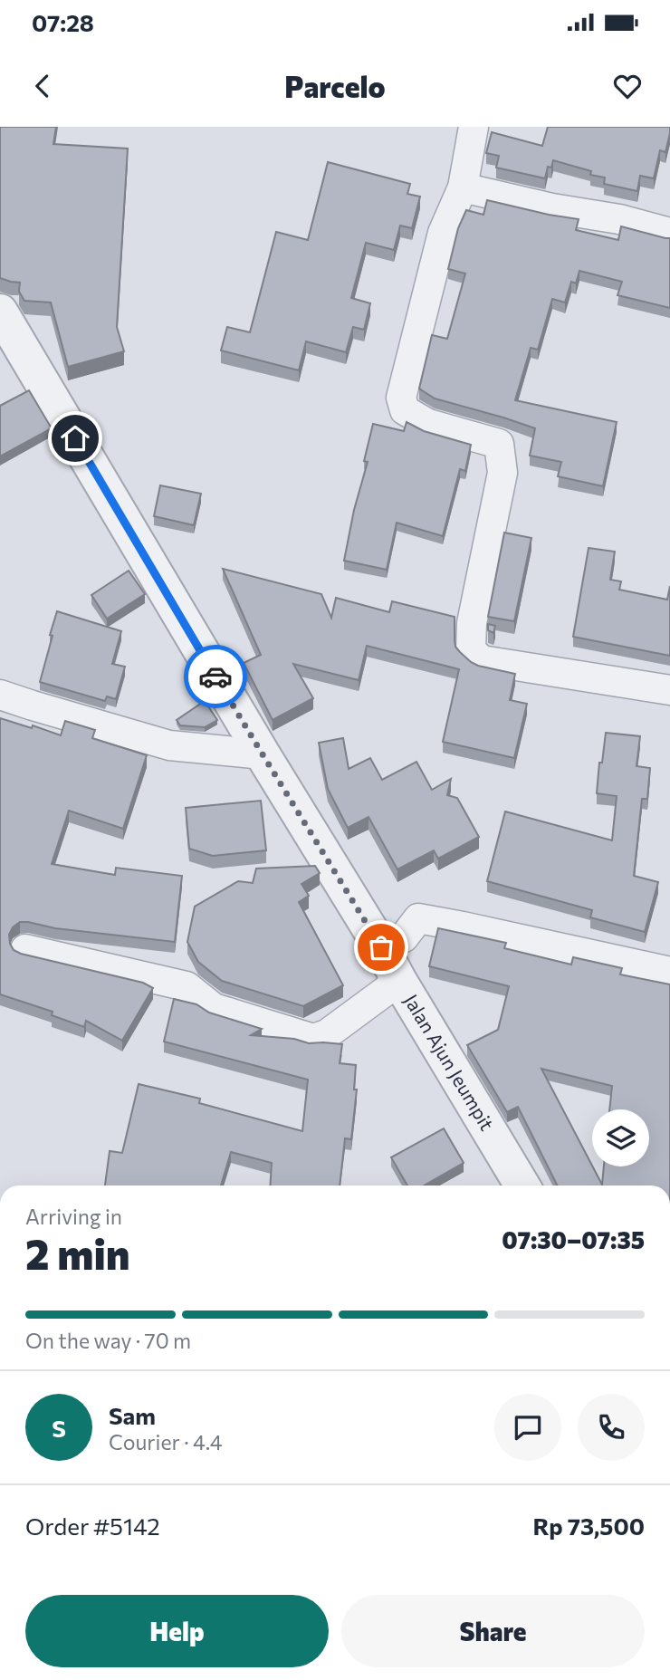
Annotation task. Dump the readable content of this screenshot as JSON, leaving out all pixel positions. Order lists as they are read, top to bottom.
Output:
{
  "streets": {
    "street": ["Jalan Ajun Jeumpit"]
  },
  "page": {
    "status": "07:28",
    "header": "Parcelo",
    "heading": ["2 min", "Arriving in", "07:30–07:35"],
    "panel": [
      "Sam",
      "Courier · 4.4",
      "Order #5142",
      "Rp 73,500"
    ],
    "bar": "On the way · 70 m",
    "round": "S",
    "buttons": ["Help", "Share"]
  }
}
